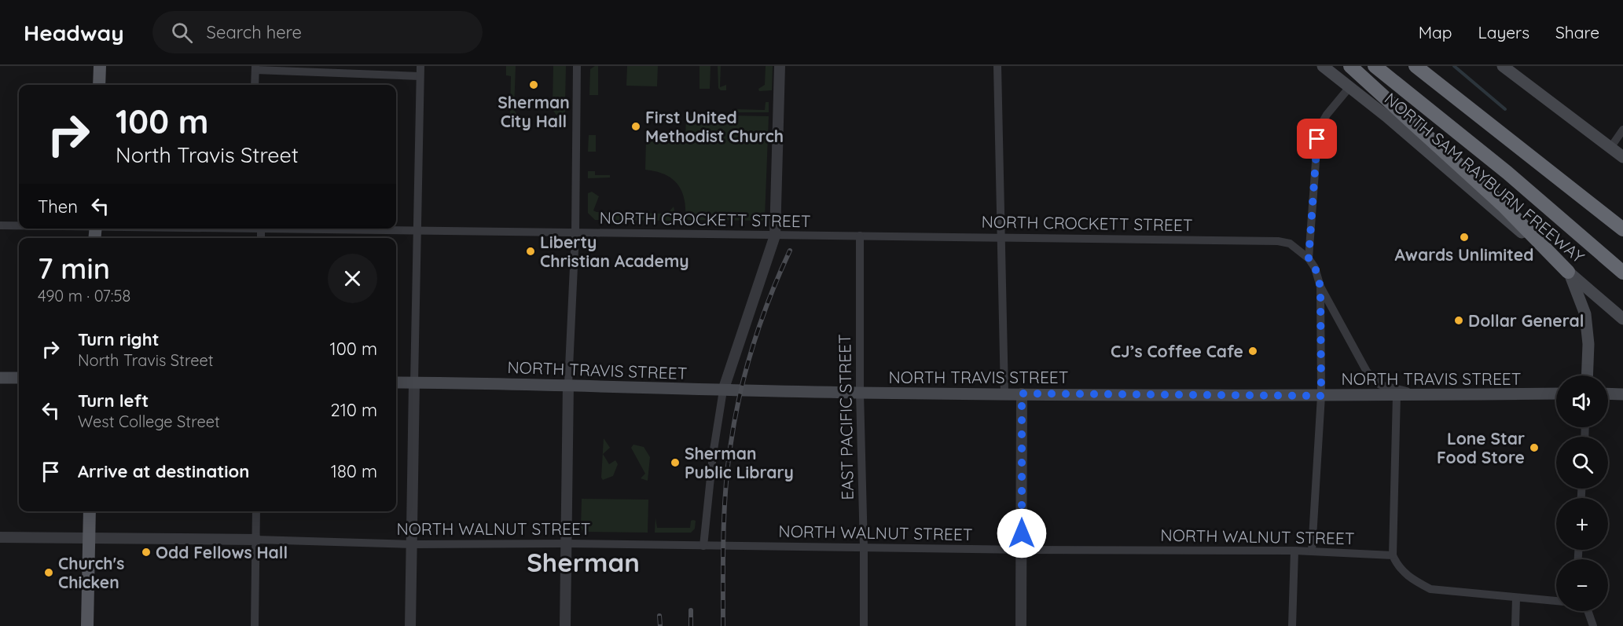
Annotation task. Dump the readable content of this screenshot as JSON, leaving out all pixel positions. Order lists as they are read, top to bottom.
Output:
{
  "streets": {
    "highway": ["NORTH SAM RAYBURN FREEWAY"],
    "main road": ["NORTH TRAVIS STREET"],
    "street": ["NORTH CROCKETT STREET", "EAST PACIFIC STREET", "NORTH WALNUT STREET"]
  },
  "crossings": [
    ["NORTH CROCKETT STREET", "EAST PACIFIC STREET"],
    ["NORTH TRAVIS STREET", "EAST PACIFIC STREET"],
    ["EAST PACIFIC STREET", "NORTH WALNUT STREET"]
  ],
  "districts": ["Sherman"],
  "places": [
    "Sherman City Hall",
    "First United Methodist Church",
    "Awards Unlimited",
    "Liberty Christian Academy",
    "Dollar General",
    "CJ’s Coffee Cafe",
    "Lone Star Food Store",
    "Sherman Public Library",
    "Odd Fellows Hall",
    "Church's Chicken"
  ],
  "page": {
    "header": "Headway",
    "search": "Search here",
    "nav": ["Map", "Layers", "Share"],
    "turn": ["100 m", "North Travis Street"],
    "then": "Then",
    "heading": ["7 min", "490 m · 07:58"],
    "list": [
      {
        "name": "Turn right",
        "note": "North Travis Street",
        "value": "100 m"
      },
      {
        "name": "Turn left",
        "note": "West College Street",
        "value": "210 m"
      },
      {
        "name": "Arrive at destination",
        "value": "180 m"
      }
    ],
    "map_buttons": ["+", "−"]
  }
}
